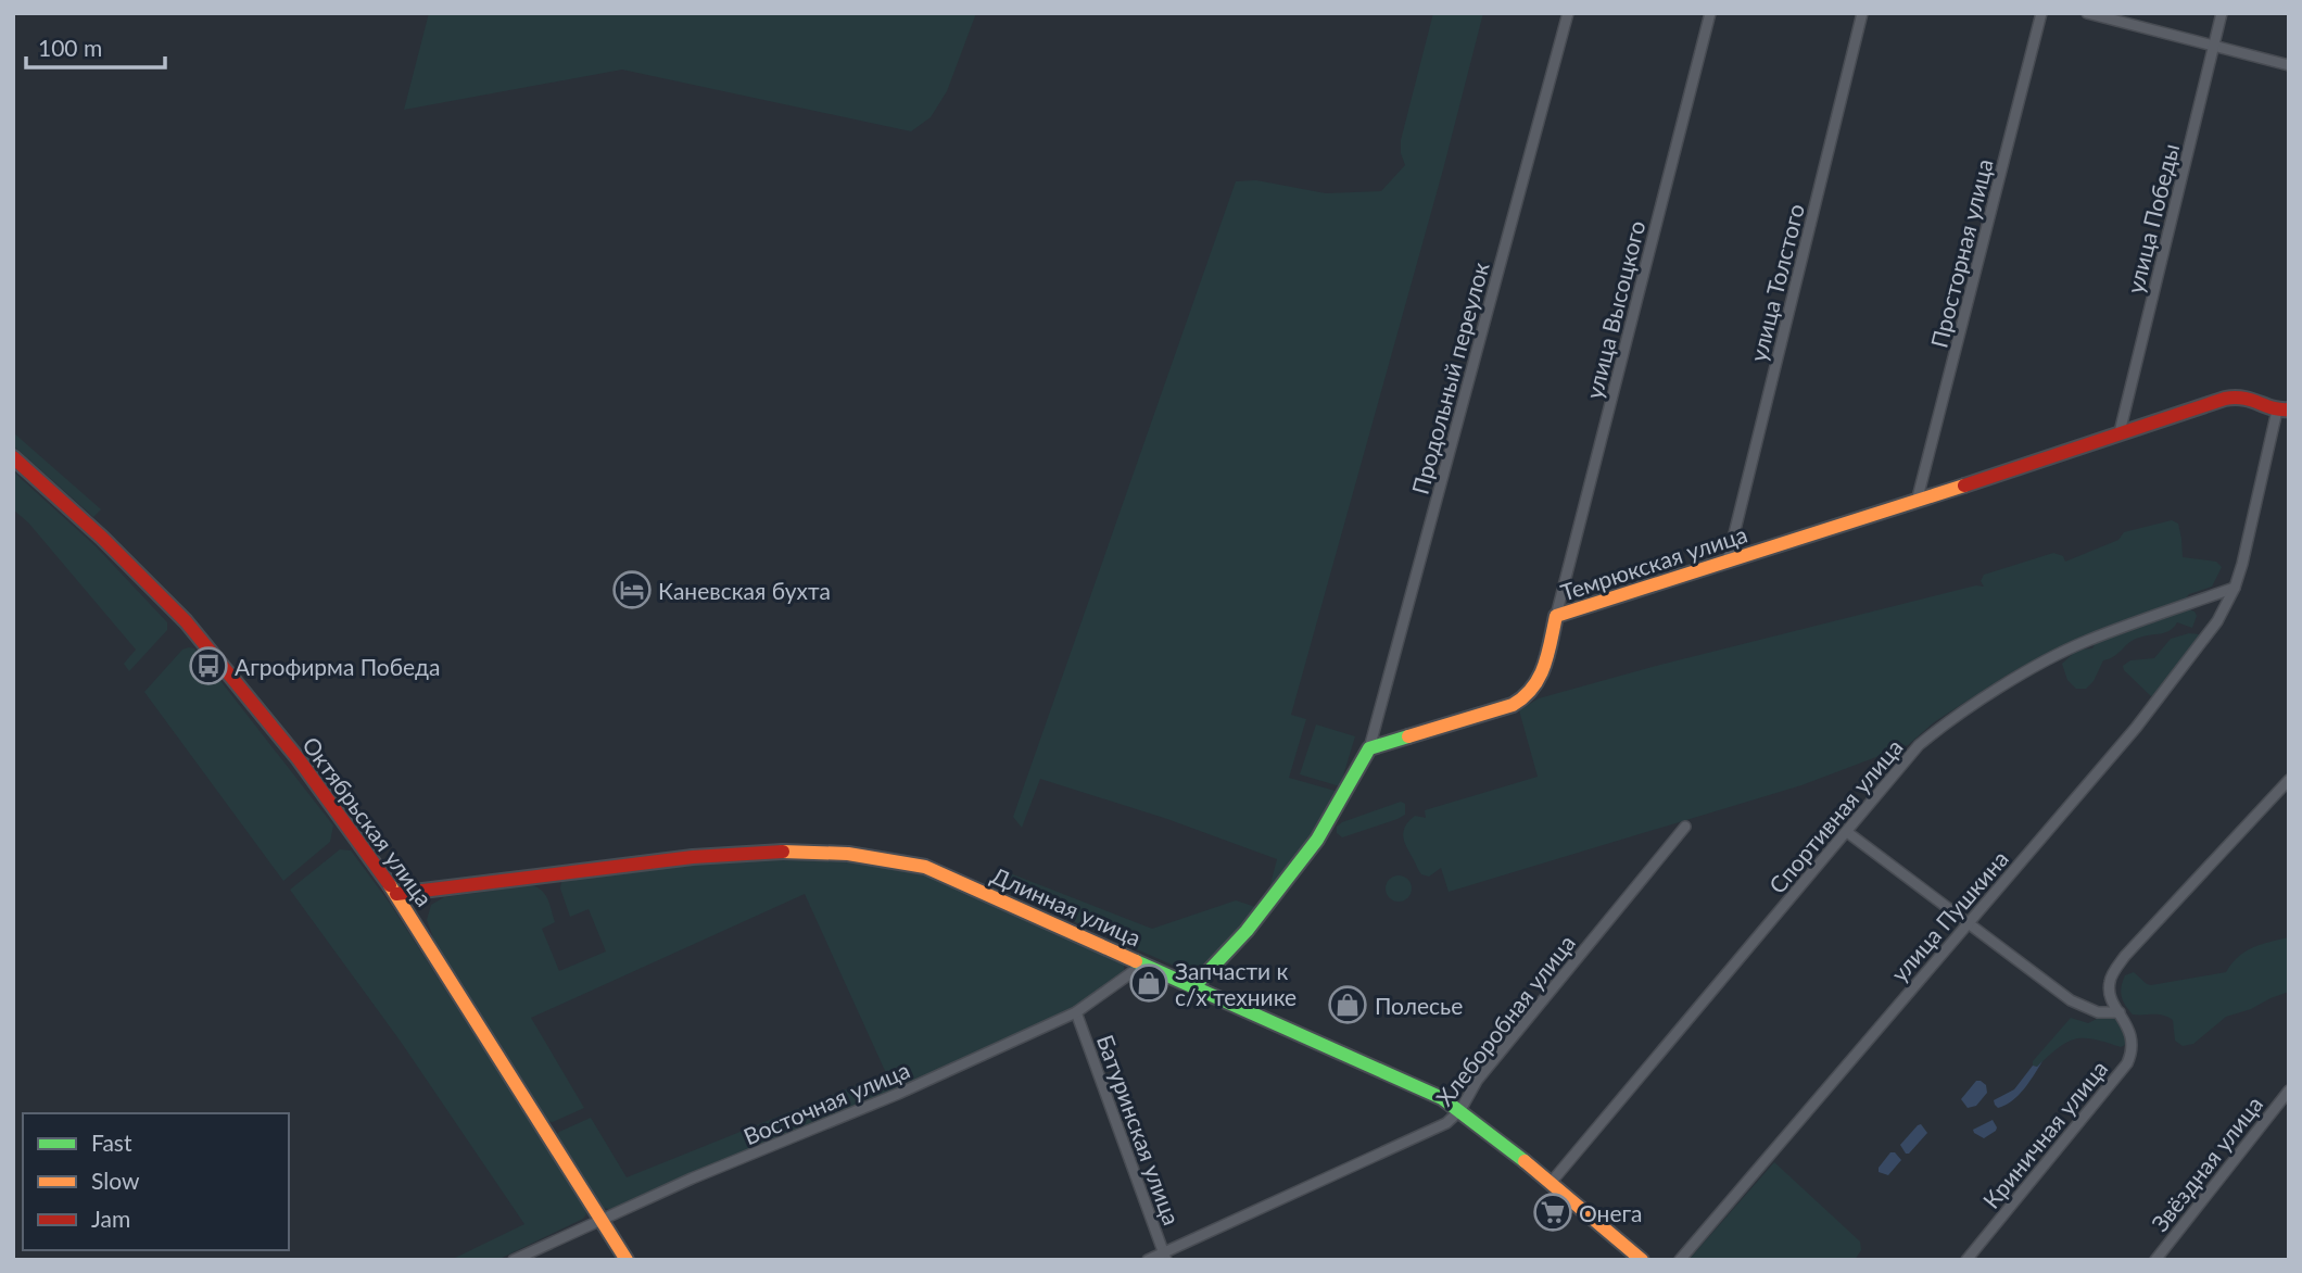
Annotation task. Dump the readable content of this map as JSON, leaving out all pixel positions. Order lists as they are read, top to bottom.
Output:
{
  "streets": {
    "street": [
      "улица Победы",
      "Просторная улица",
      "улица Толстого",
      "улица Высоцкого",
      "Продольный переулок",
      "Темрюкская улица",
      "Спортивная улица",
      "Октябрьская улица",
      "Длинная улица",
      "улица Пушкина",
      "Хлеборобная улица",
      "Восточная улица",
      "Батуринская улица",
      "Криничная улица",
      "Звёздная улица"
    ]
  },
  "crossings": [
    ["улица Победы", "Темрюкская улица"],
    ["Просторная улица", "Темрюкская улица"],
    ["улица Толстого", "Темрюкская улица"],
    ["улица Высоцкого", "Темрюкская улица"],
    ["Продольный переулок", "Темрюкская улица"],
    ["Темрюкская улица", "улица Пушкина"],
    ["Спортивная улица", "Длинная улица"],
    ["Спортивная улица", "улица Пушкина"],
    ["Октябрьская улица", "Длинная улица"],
    ["Октябрьская улица", "Восточная улица"],
    ["Длинная улица", "Хлеборобная улица"],
    ["Длинная улица", "Восточная улица"],
    ["Хлеборобная улица", "Батуринская улица"],
    ["Восточная улица", "Батуринская улица"]
  ],
  "places": {
    "hotel": ["Каневская бухта"],
    "bus stop": ["Агрофирма Победа"],
    "shop": ["Запчасти к с/х технике", "Полесье"],
    "supermarket": ["Онега"]
  },
  "legend": ["Fast", "Slow", "Jam"],
  "scale_bar": "100 m"
}
